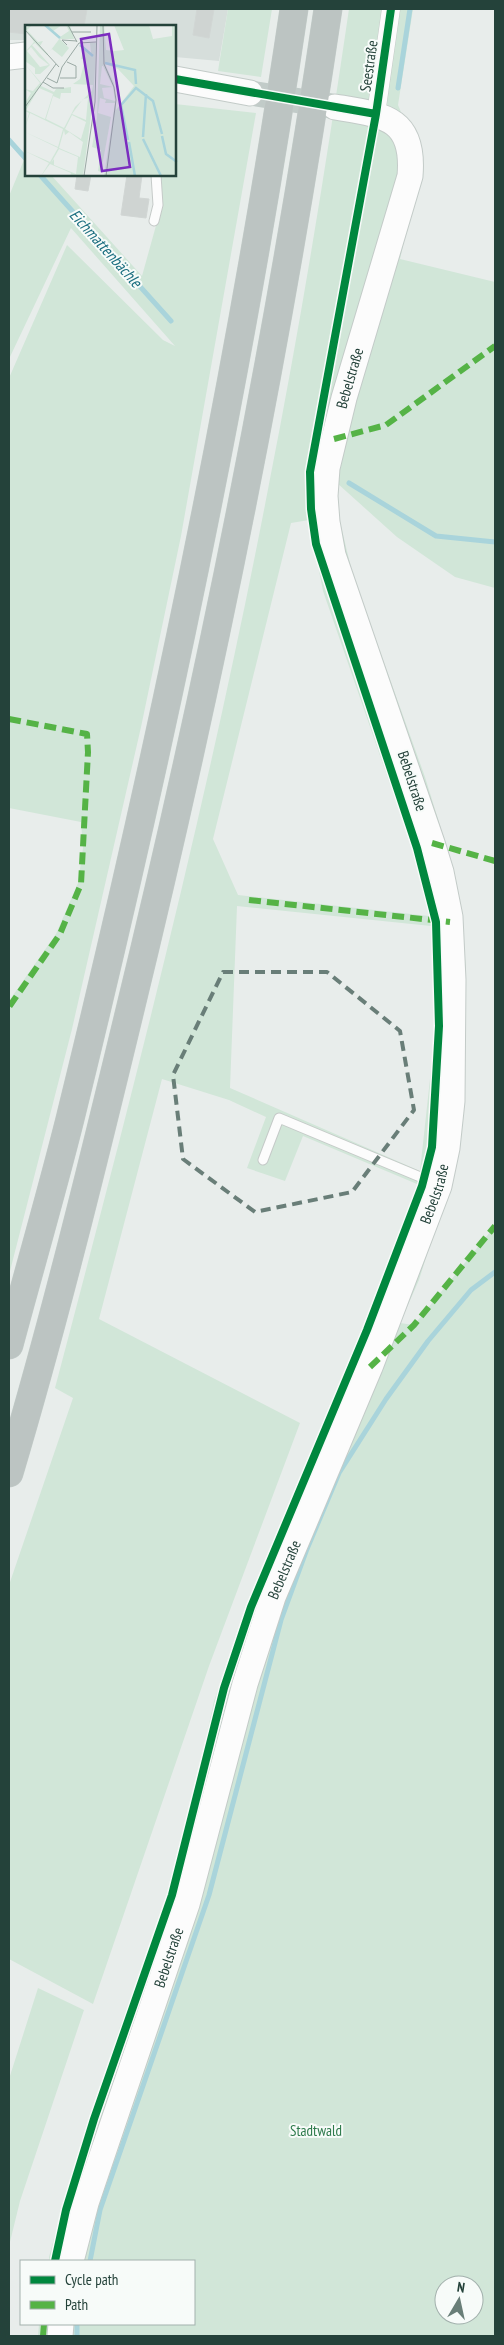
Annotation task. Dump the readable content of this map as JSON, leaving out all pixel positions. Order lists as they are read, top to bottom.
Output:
{
  "streets": {
    "street": ["Seestraße", "Bebelstraße"]
  },
  "crossings": [
    ["Seestraße", "Bebelstraße"]
  ],
  "water": ["Eichmattenbächle"],
  "parks": ["Stadtwald"],
  "legend": ["Cycle path", "Path"],
  "north": "top"
}
